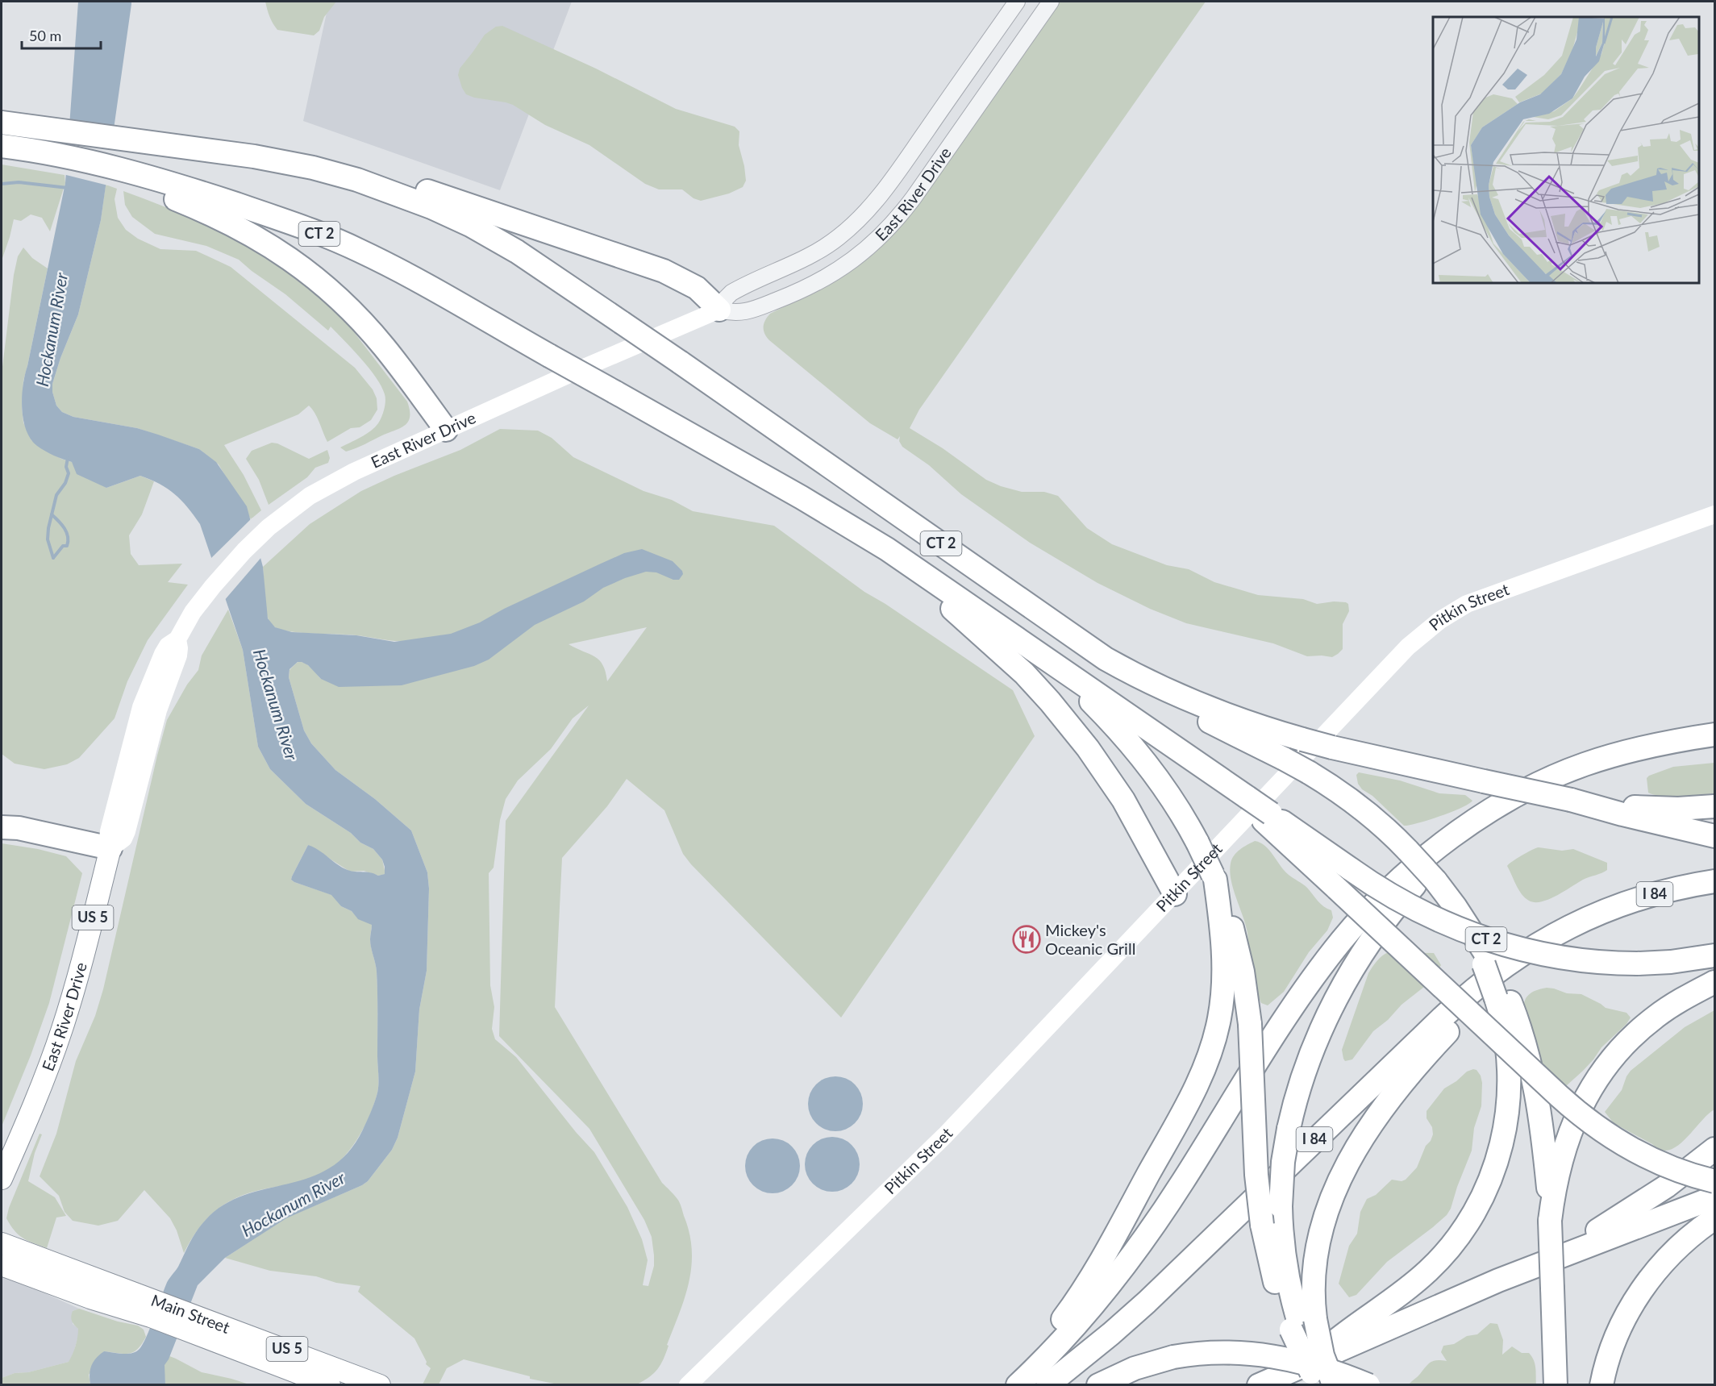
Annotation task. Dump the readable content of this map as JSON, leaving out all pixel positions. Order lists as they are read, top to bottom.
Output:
{
  "streets": {
    "highway": [
      "East River Drive",
      "CT 2",
      "I 84",
      "US 5",
      "Main Street"
    ],
    "main road": ["Pitkin Street"]
  },
  "water": ["Hockanum River"],
  "places": {
    "restaurant": ["Mickey's Oceanic Grill"]
  },
  "scale_bar": "50 m"
}
